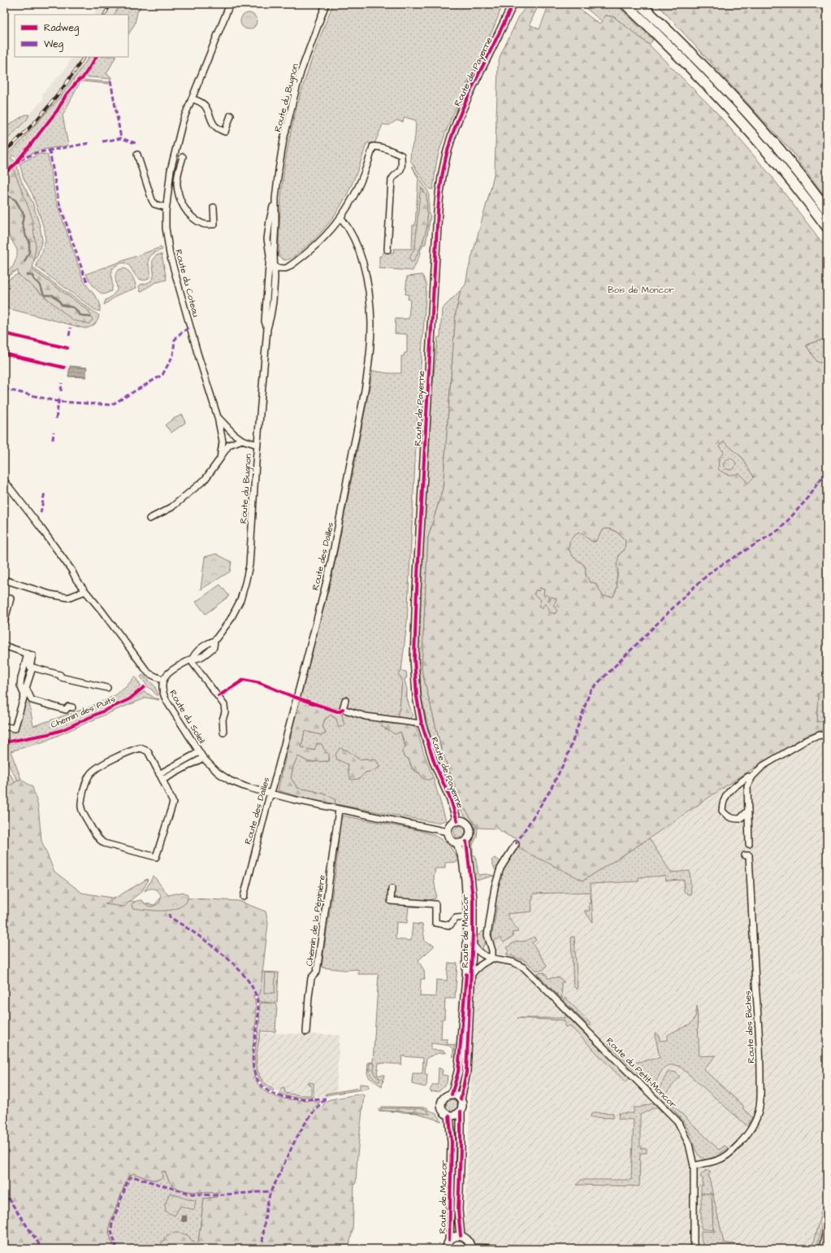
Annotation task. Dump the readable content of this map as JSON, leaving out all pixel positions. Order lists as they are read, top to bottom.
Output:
{
  "streets": {
    "main road": ["Route de Payerne", "Route de Moncor"],
    "street": [
      "Route du Bugnon",
      "Route du Coteau",
      "Route des Dailles",
      "Route du Soleil",
      "Chemin de la Pépinière",
      "Route des Biches",
      "Route du Petit-Moncor"
    ],
    "cycle path": ["Chemin des Puits"]
  },
  "crossings": [
    ["Route de Payerne", "Route du Soleil"],
    ["Route de Payerne", "Route de Moncor"],
    ["Route du Bugnon", "Route du Coteau"],
    ["Route du Bugnon", "Route du Soleil"],
    ["Route des Dailles", "Route du Soleil"],
    ["Route du Soleil", "Chemin de la Pépinière"],
    ["Route du Soleil", "Route de Moncor"],
    ["Route de Moncor", "Route du Petit-Moncor"],
    ["Route des Biches", "Route du Petit-Moncor"]
  ],
  "parks": ["Bois de Moncor"],
  "legend": ["Radweg", "Weg"]
}
